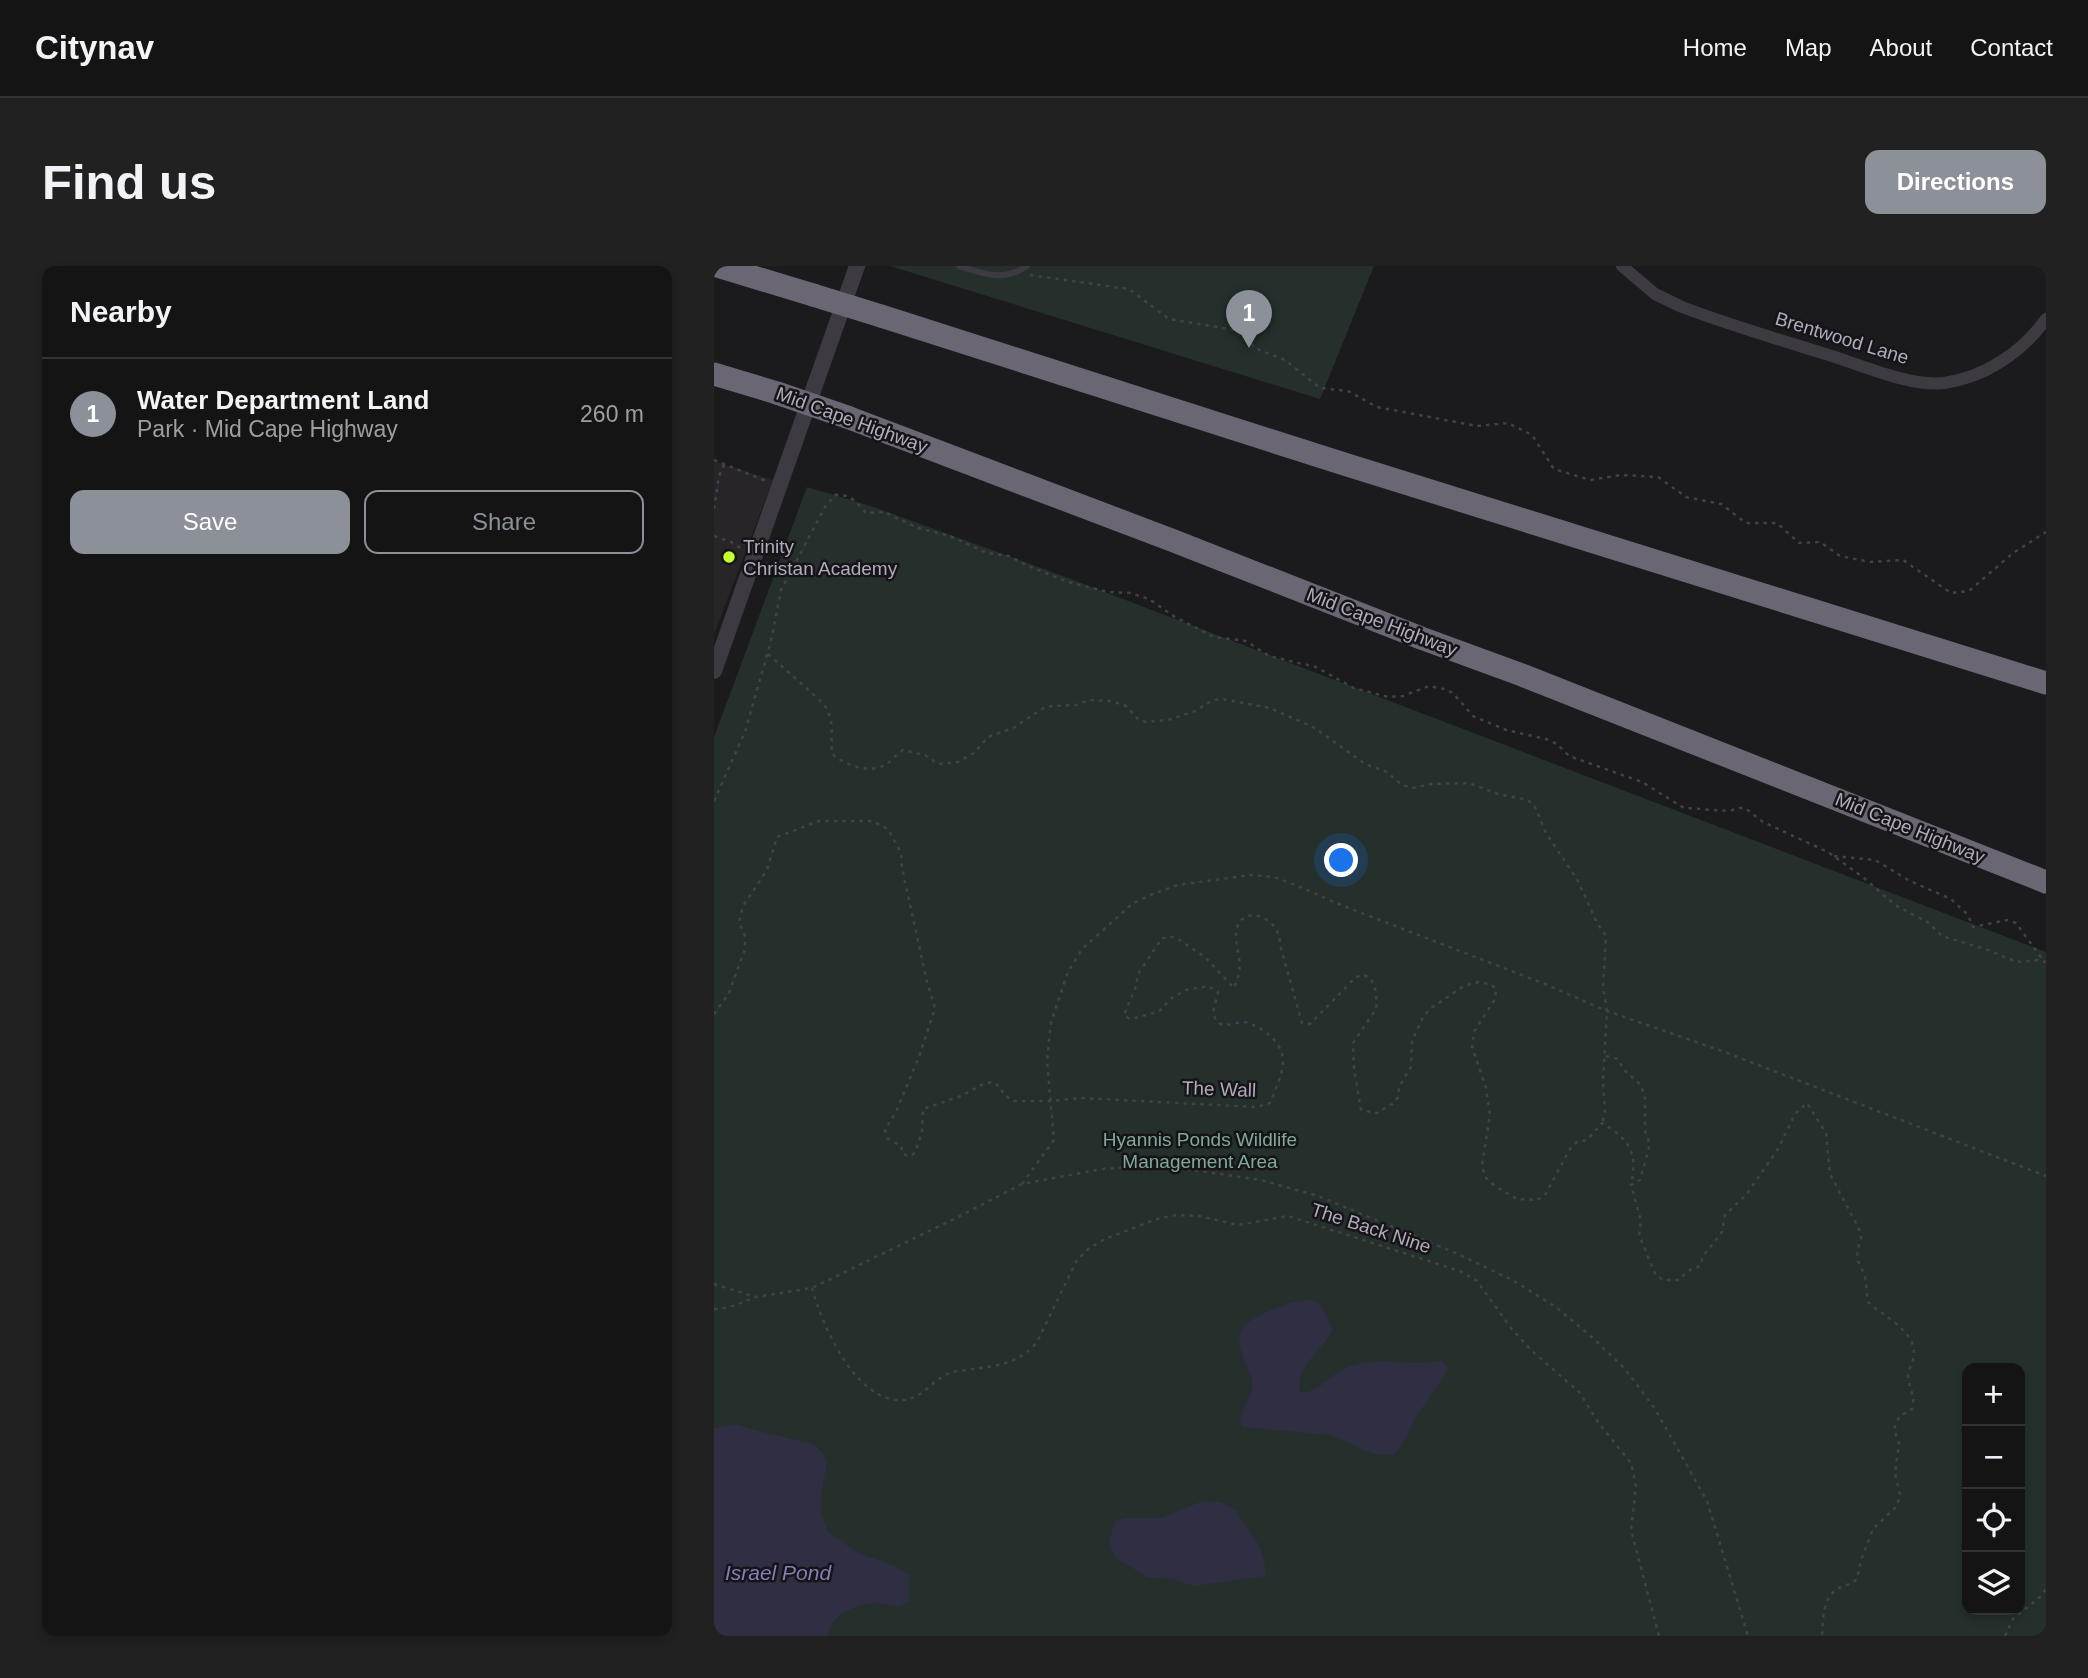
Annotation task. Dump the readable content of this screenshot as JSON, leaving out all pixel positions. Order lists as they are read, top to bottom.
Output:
{
  "streets": {
    "highway": ["Mid Cape Highway"],
    "street": ["Brentwood Lane"],
    "path": ["The Wall", "The Back Nine"]
  },
  "water": ["Israel Pond"],
  "parks": ["Hyannis Ponds Wildlife Management Area"],
  "places": ["Trinity Christan Academy"],
  "page": {
    "header": "Citynav",
    "nav": [
      "Home",
      "Map",
      "About",
      "Contact"
    ],
    "buttons": [
      "Directions",
      ["Save", "Share"]
    ],
    "title": "Find us",
    "heading": "Nearby",
    "pins": "1",
    "list": [
      {
        "mark": "1",
        "name": "Water Department Land",
        "note": "Park · Mid Cape Highway",
        "value": "260 m"
      }
    ],
    "map_buttons": ["+", "−"]
  }
}
